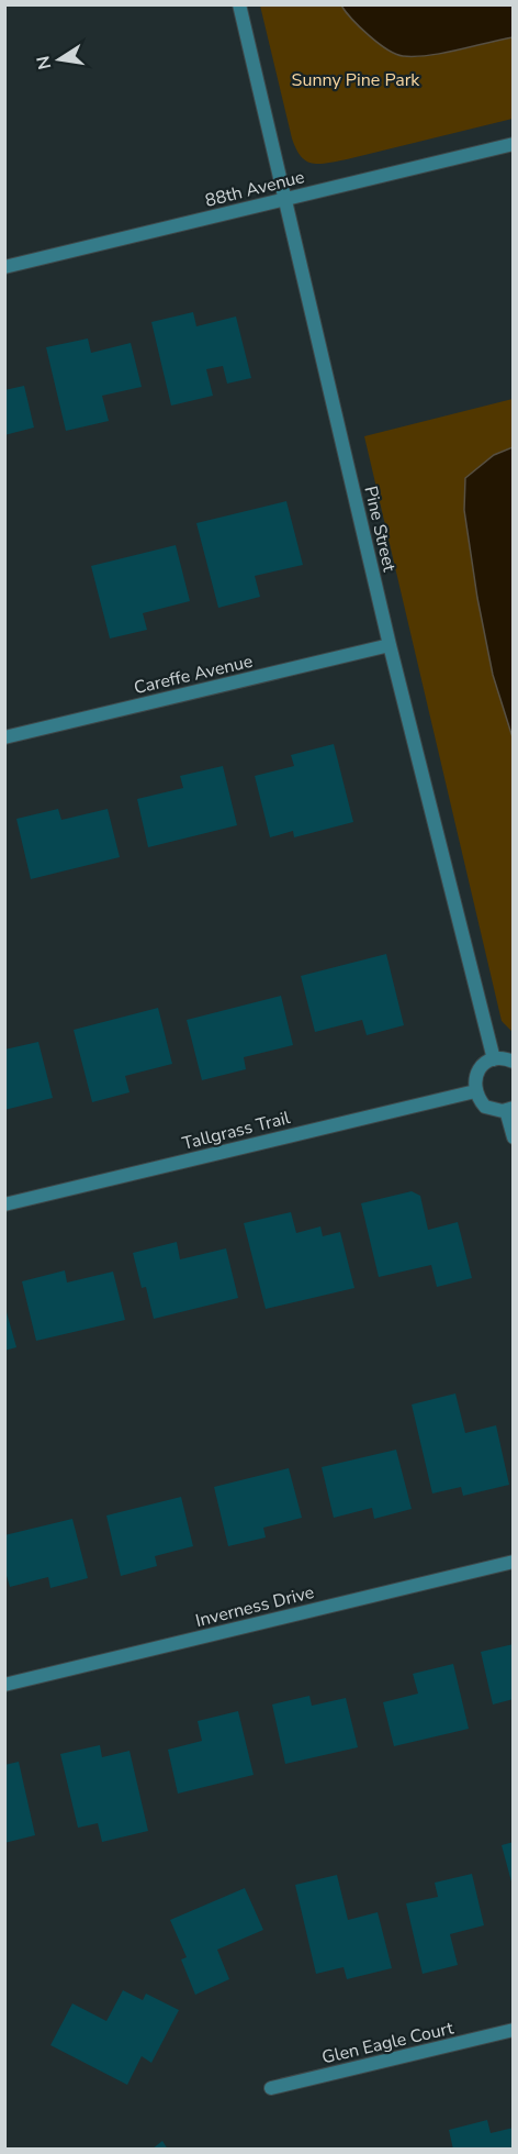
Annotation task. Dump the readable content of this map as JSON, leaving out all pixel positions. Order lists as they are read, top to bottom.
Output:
{
  "streets": {
    "street": [
      "88th Avenue",
      "Pine Street",
      "Careffe Avenue",
      "Tallgrass Trail",
      "Inverness Drive",
      "Glen Eagle Court"
    ]
  },
  "crossings": [
    ["88th Avenue", "Pine Street"],
    ["Pine Street", "Careffe Avenue"]
  ],
  "parks": ["Sunny Pine Park"],
  "north": "left"
}
